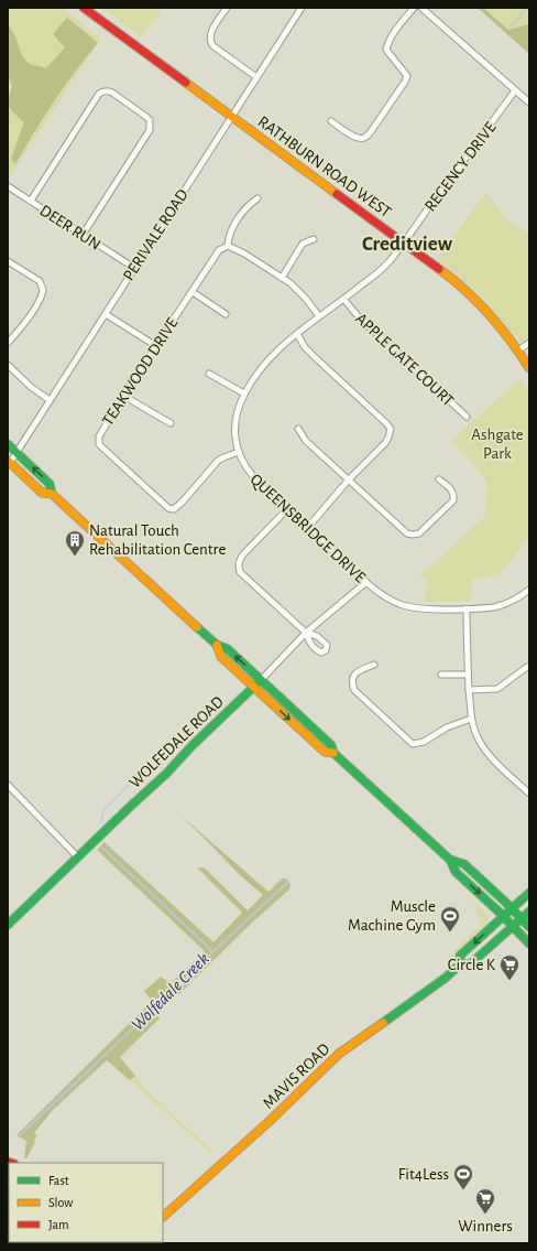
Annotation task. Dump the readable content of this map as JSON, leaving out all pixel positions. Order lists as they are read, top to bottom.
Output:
{
  "streets": {
    "main road": ["RATHBURN ROAD WEST", "WOLFEDALE ROAD", "MAVIS ROAD"],
    "street": [
      "REGENCY DRIVE",
      "DEER RUN",
      "PERIVALE ROAD",
      "APPLE GATE COURT",
      "TEAKWOOD DRIVE",
      "QUEENSBRIDGE DRIVE"
    ]
  },
  "crossings": [
    ["RATHBURN ROAD WEST", "REGENCY DRIVE"],
    ["RATHBURN ROAD WEST", "PERIVALE ROAD"],
    ["RATHBURN ROAD WEST", "QUEENSBRIDGE DRIVE"],
    ["REGENCY DRIVE", "QUEENSBRIDGE DRIVE"],
    ["DEER RUN", "PERIVALE ROAD"],
    ["APPLE GATE COURT", "QUEENSBRIDGE DRIVE"],
    ["TEAKWOOD DRIVE", "QUEENSBRIDGE DRIVE"],
    ["QUEENSBRIDGE DRIVE", "WOLFEDALE ROAD"]
  ],
  "districts": ["Creditview"],
  "water": ["Wolfedale Creek"],
  "parks": ["Ashgate Park"],
  "places": {
    "building": ["Natural Touch Rehabilitation Centre"],
    "sports": ["Muscle Machine Gym", "Fit4Less"],
    "supermarket": ["Circle K", "Winners"]
  },
  "legend": ["Fast", "Slow", "Jam"]
}
